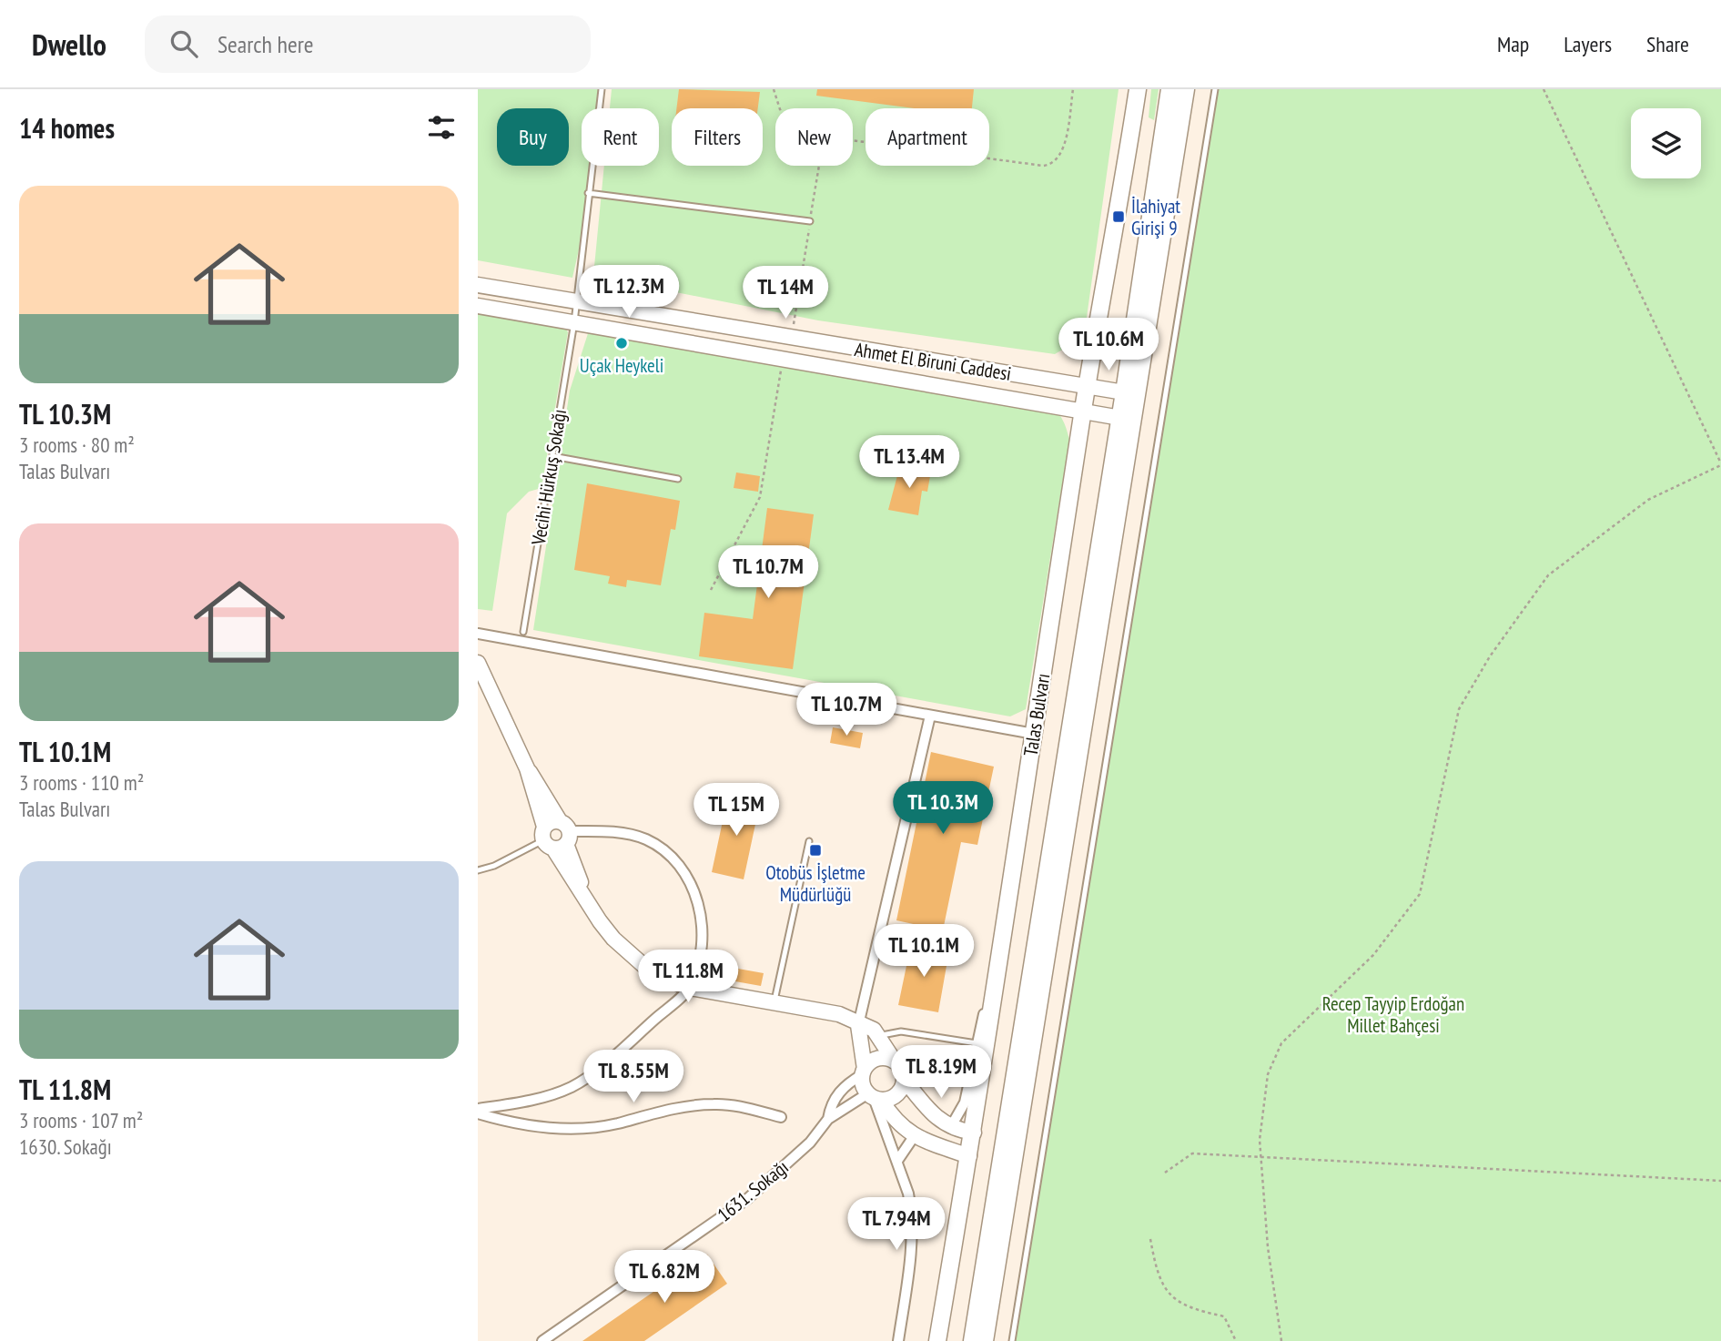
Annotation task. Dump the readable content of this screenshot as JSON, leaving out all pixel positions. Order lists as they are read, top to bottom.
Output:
{
  "streets": {
    "main road": ["Talas Bulvarı"],
    "street": ["Ahmet El Biruni Caddesi", "1631. Sokağı"],
    "lane": ["Vecihi Hürkuş Sokağı"]
  },
  "crossings": [
    ["Ahmet El Biruni Caddesi", "Vecihi Hürkuş Sokağı"],
    ["Ahmet El Biruni Caddesi", "Talas Bulvarı"]
  ],
  "parks": ["Recep Tayyip Erdoğan Millet Bahçesi"],
  "places": {
    "transit": ["İlahiyat Girişi 9", "Otobüs İşletme Müdürlüğü"],
    "other": ["Uçak Heykeli"]
  },
  "page": {
    "header": "Dwello",
    "search": "Search here",
    "nav": ["Map", "Layers", "Share"],
    "heading": "14 homes",
    "chip": [
      "Buy",
      "Rent",
      "Filters",
      "New",
      "Apartment"
    ],
    "list": [
      {
        "name": "TL 10.3M",
        "note": "3 rooms · 80 m² · Talas Bulvarı"
      },
      {
        "name": "TL 10.1M",
        "note": "3 rooms · 110 m² · Talas Bulvarı"
      },
      {
        "name": "TL 11.8M",
        "note": "3 rooms · 107 m² · 1630. Sokağı"
      }
    ],
    "price": [
      "TL 12.3M",
      "TL 14M",
      "TL 10.6M",
      "TL 13.4M",
      "TL 10.7M",
      "TL 10.7M",
      "TL 10.3M",
      "TL 15M",
      "TL 10.1M",
      "TL 11.8M",
      "TL 8.19M",
      "TL 8.55M",
      "TL 7.94M",
      "TL 6.82M"
    ]
  }
}
